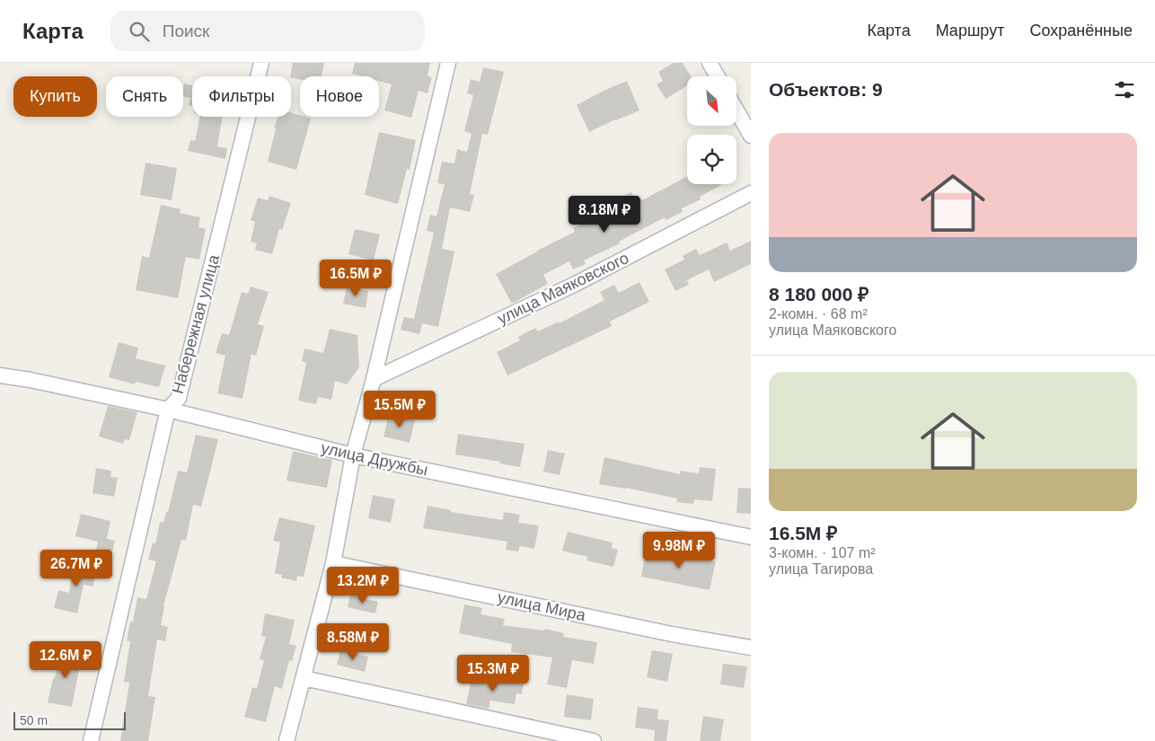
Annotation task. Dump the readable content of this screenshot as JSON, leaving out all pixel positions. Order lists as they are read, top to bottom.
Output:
{
  "streets": {
    "street": [
      "улица Маяковского",
      "Набережная улица",
      "улица Дружбы",
      "улица Мира"
    ]
  },
  "crossings": [
    ["Набережная улица", "улица Дружбы"]
  ],
  "scale_bar": "50 m",
  "north": "bottom right",
  "page": {
    "header": "Карта",
    "search": "Поиск",
    "nav": ["Карта", "Маршрут", "Сохранённые"],
    "heading": "Объектов: 9",
    "chip": [
      "Купить",
      "Снять",
      "Фильтры",
      "Новое"
    ],
    "list": [
      {
        "name": "8 180 000 ₽",
        "note": "2-комн. · 68 m² · улица Маяковского"
      },
      {
        "name": "16.5M ₽",
        "note": "3-комн. · 107 m² · улица Тагирова"
      }
    ],
    "price": [
      "8.18M ₽",
      "16.5M ₽",
      "15.5M ₽",
      "9.98M ₽",
      "26.7M ₽",
      "13.2M ₽",
      "8.58M ₽",
      "12.6M ₽",
      "15.3M ₽"
    ],
    "scale": "50 m"
  }
}
